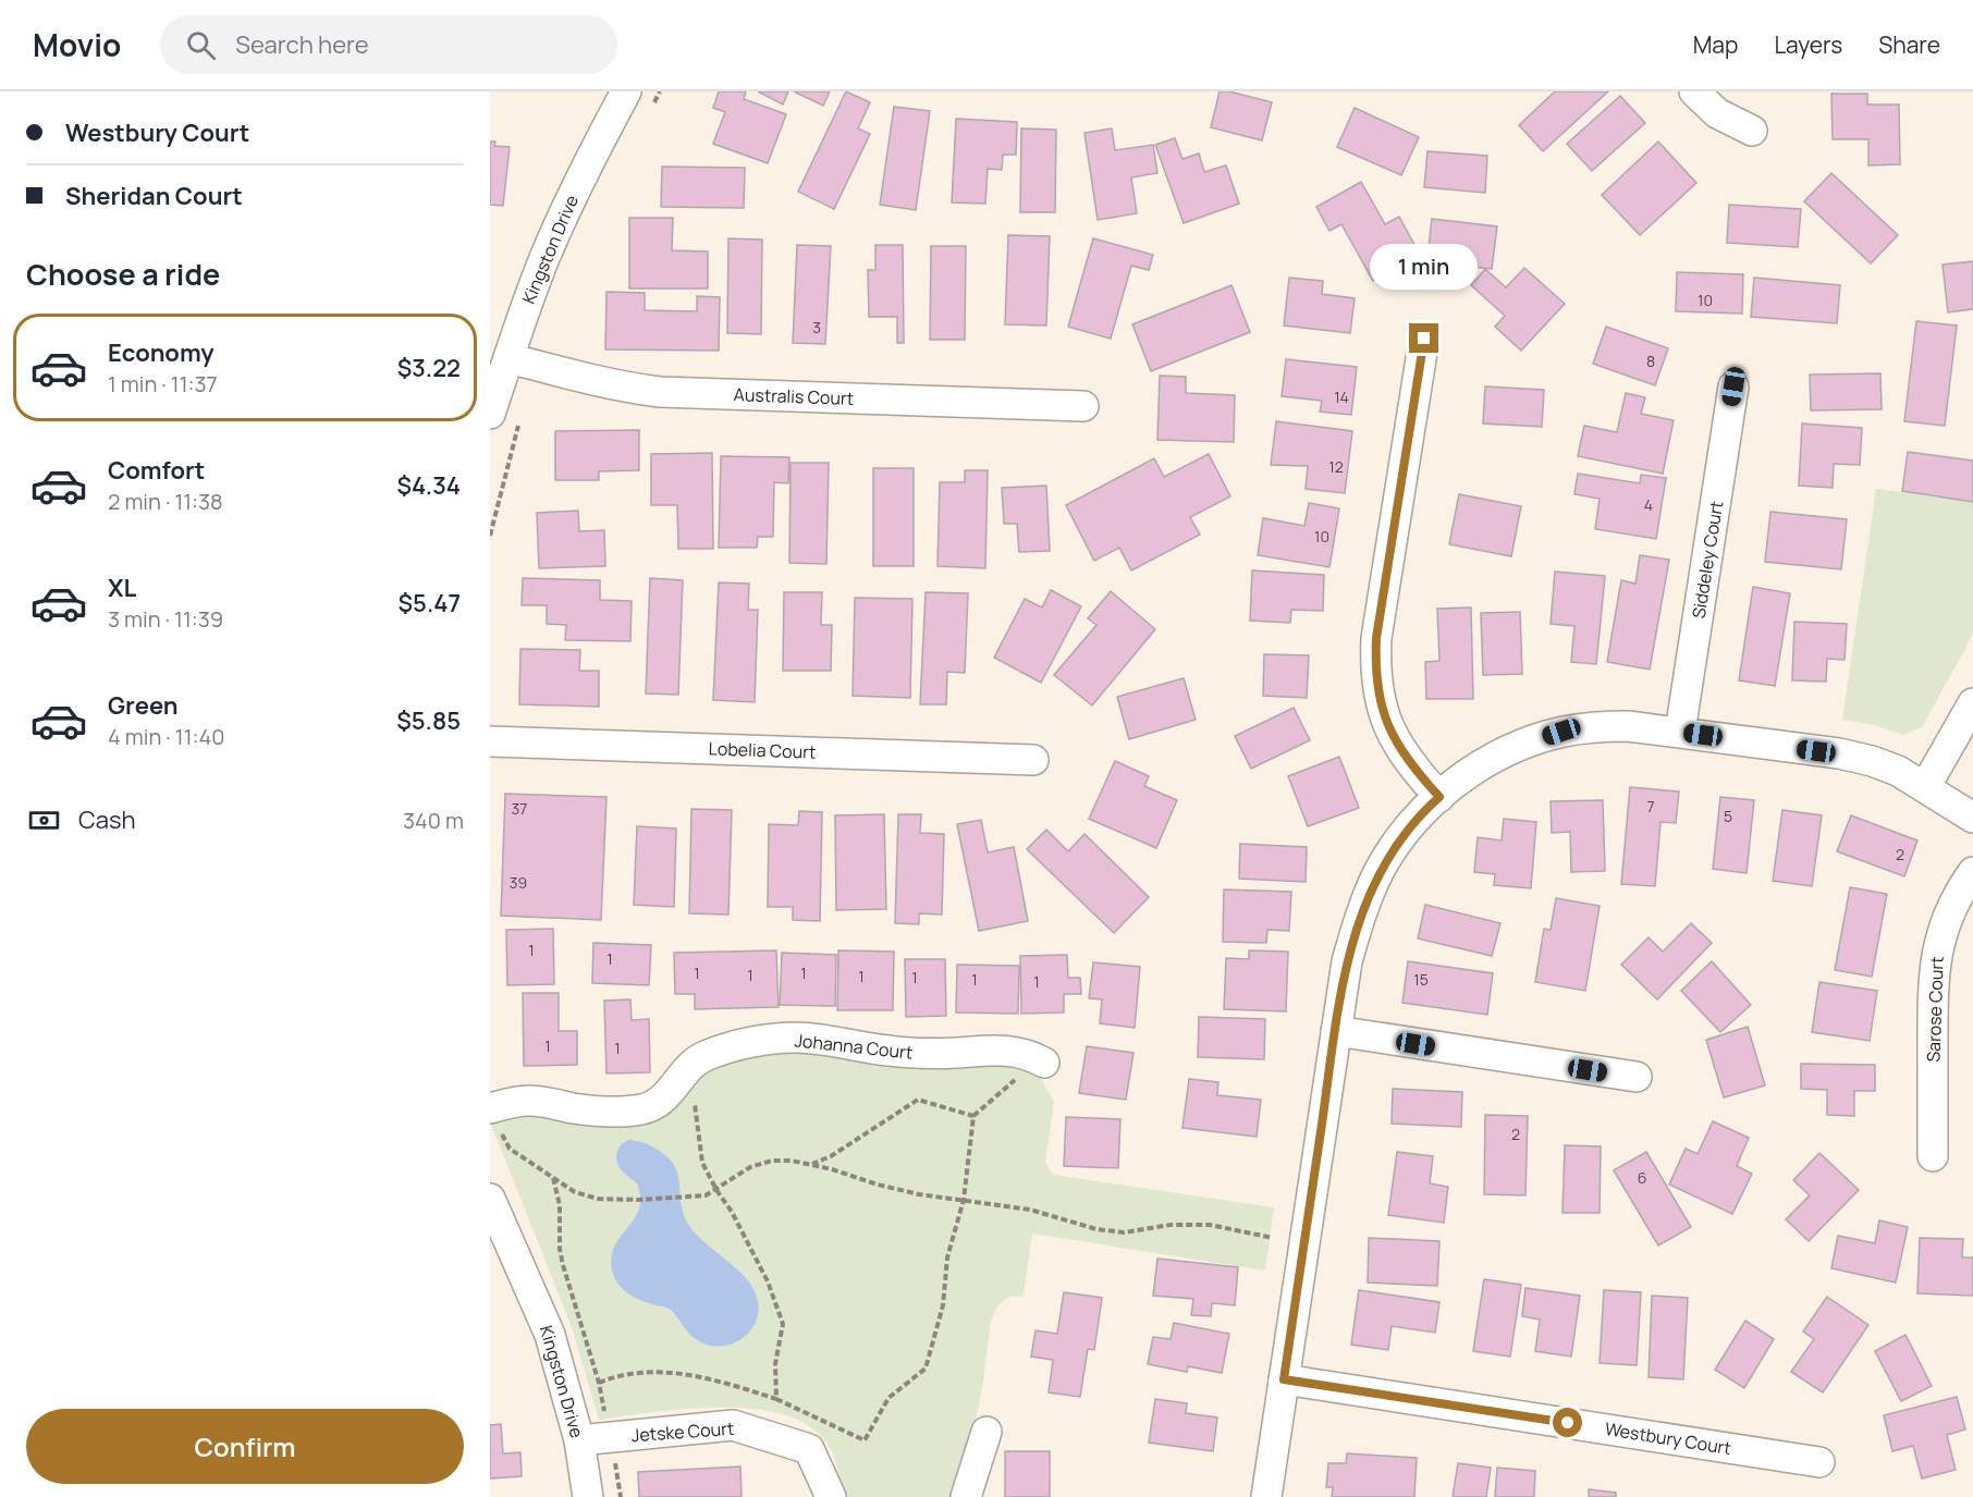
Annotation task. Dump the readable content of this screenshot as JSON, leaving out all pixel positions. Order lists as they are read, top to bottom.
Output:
{
  "streets": {
    "street": [
      "Kingston Drive",
      "Australis Court",
      "Siddeley Court",
      "Lobelia Court",
      "Sarose Court",
      "Johanna Court",
      "Jetske Court",
      "Westbury Court"
    ]
  },
  "crossings": [
    ["Kingston Drive", "Australis Court"],
    ["Kingston Drive", "Jetske Court"]
  ],
  "house_numbers": [
    "10",
    "3",
    "8",
    "14",
    "12",
    "4",
    "10",
    "7",
    "37",
    "5",
    "2",
    "39",
    "1",
    "1",
    "1",
    "1",
    "1",
    "1",
    "1",
    "1",
    "15",
    "1",
    "1",
    "1",
    "2",
    "6"
  ],
  "page": {
    "header": "Movio",
    "search": "Search here",
    "nav": ["Map", "Layers", "Share"],
    "banner": ["Westbury Court", "Sheridan Court"],
    "heading": "Choose a ride",
    "bubble": "1 min",
    "list": [
      {
        "name": "Economy",
        "note": "1 min · 11:37",
        "value": "$3.22"
      },
      {
        "name": "Comfort",
        "note": "2 min · 11:38",
        "value": "$4.34"
      },
      {
        "name": "XL",
        "note": "3 min · 11:39",
        "value": "$5.47"
      },
      {
        "name": "Green",
        "note": "4 min · 11:40",
        "value": "$5.85"
      }
    ],
    "pay": ["Cash", "340 m"],
    "buttons": "Confirm"
  }
}
